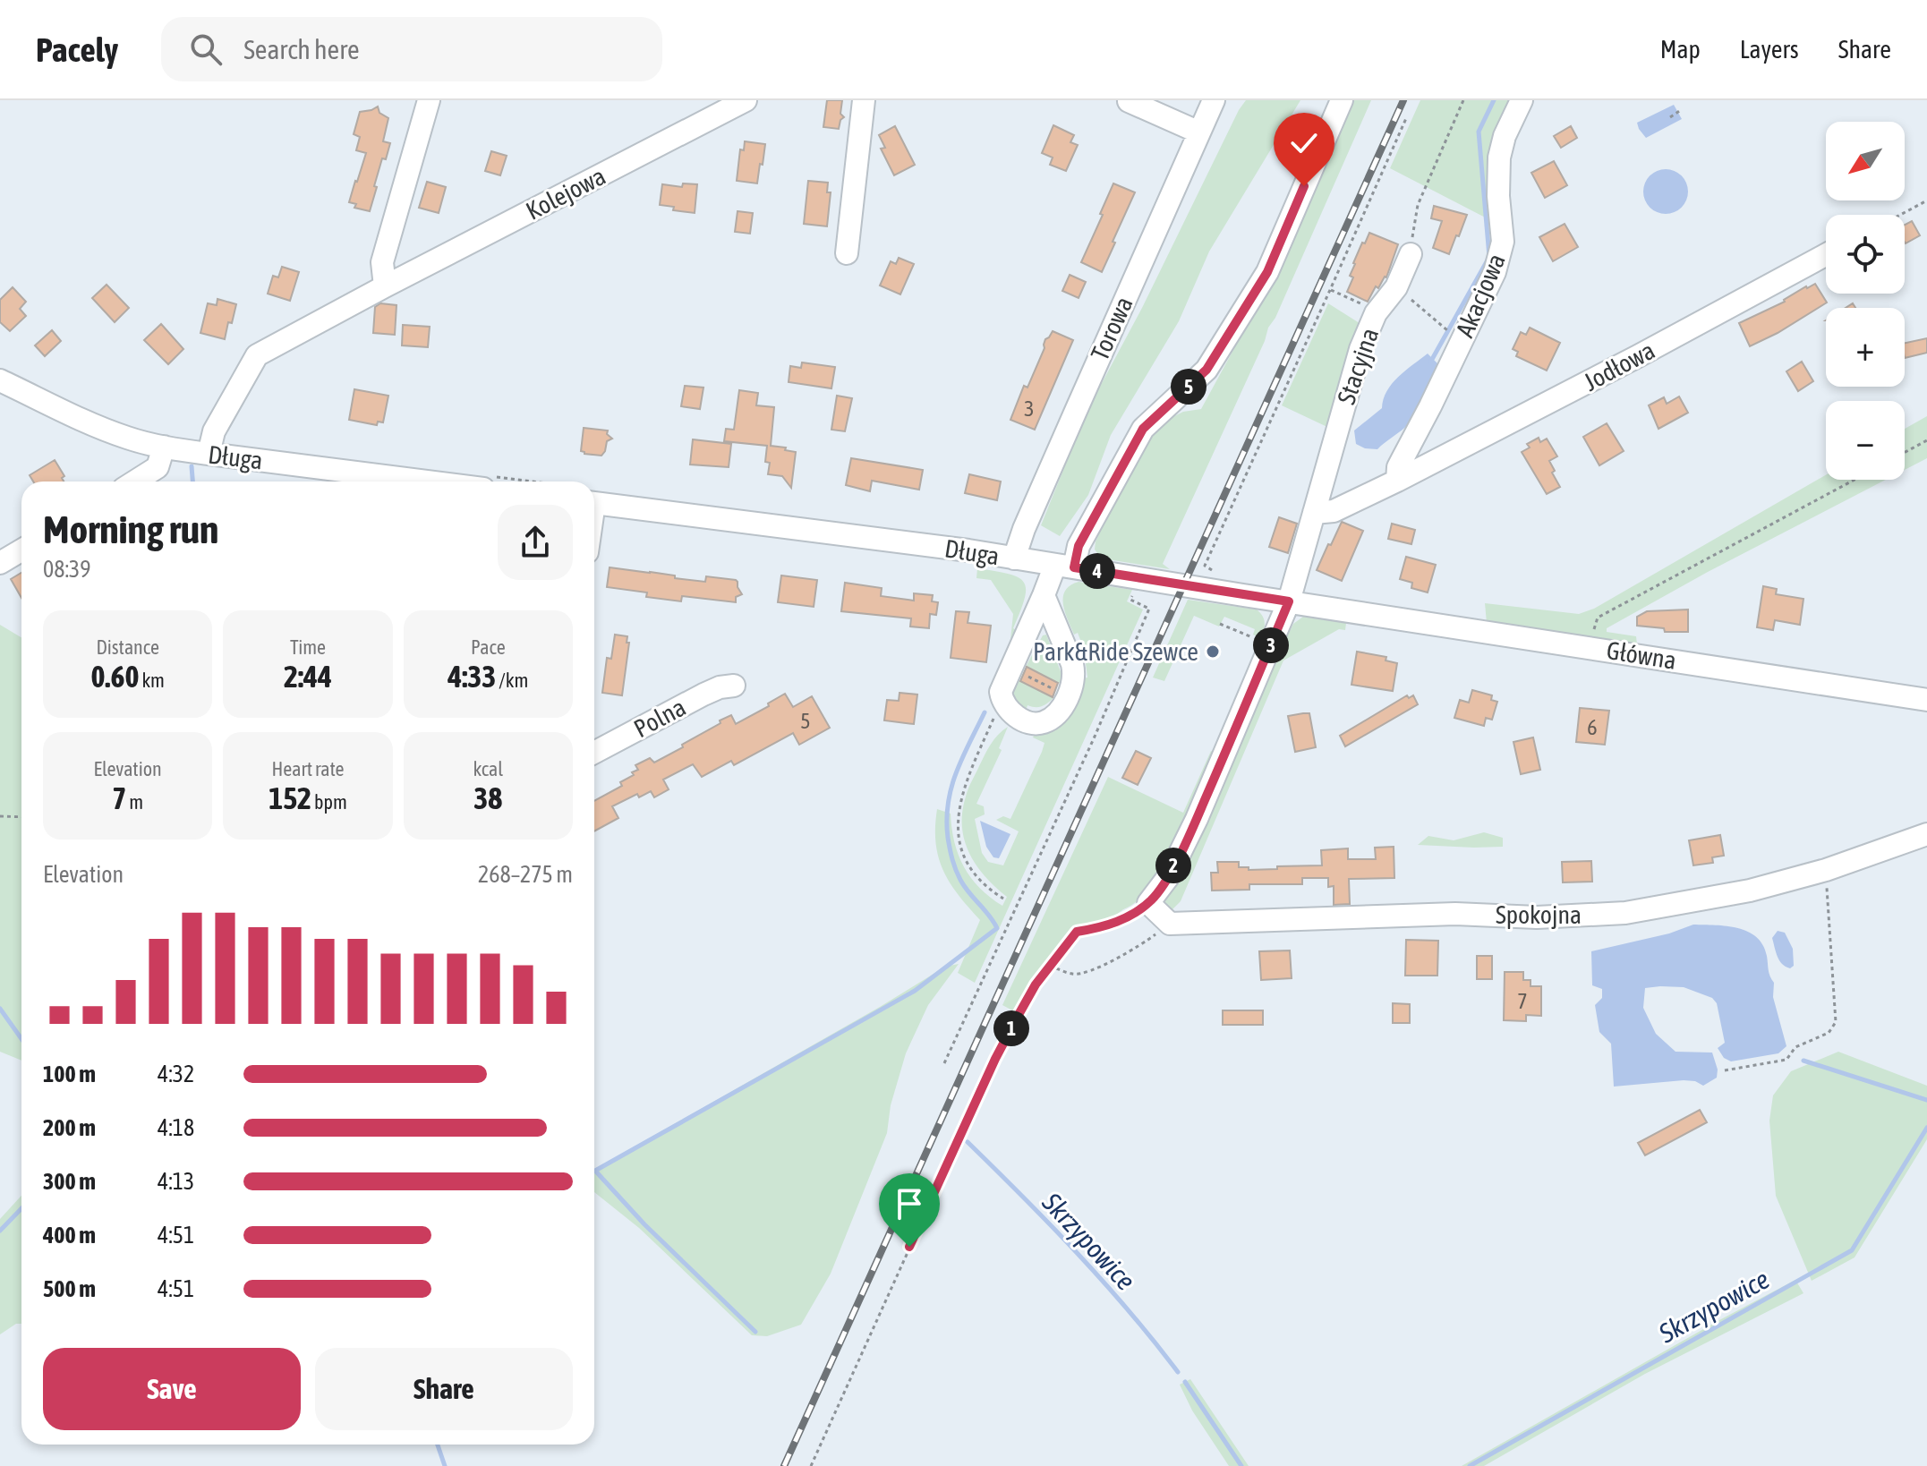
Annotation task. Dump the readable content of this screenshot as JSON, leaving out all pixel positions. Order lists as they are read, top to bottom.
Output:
{
  "streets": {
    "street": [
      "Kolejowa",
      "Akacjowa",
      "Torowa",
      "Stacyjna",
      "Jodłowa",
      "Długa",
      "Główna",
      "Polna",
      "Spokojna"
    ]
  },
  "crossings": [
    ["Kolejowa", "Długa"],
    ["Akacjowa", "Jodłowa"],
    ["Torowa", "Długa"],
    ["Stacyjna", "Jodłowa"],
    ["Stacyjna", "Długa"],
    ["Długa", "Główna"]
  ],
  "water": ["Skrzypowice"],
  "places": ["Park&Ride Szewce"],
  "house_numbers": [
    "3",
    "5",
    "6",
    "7"
  ],
  "north": "bottom left",
  "page": {
    "header": "Pacely",
    "search": "Search here",
    "nav": ["Map", "Layers", "Share"],
    "map_buttons": ["+", "−"],
    "pins": [
      "5",
      "4",
      "3",
      "2",
      "1"
    ],
    "heading": ["Morning run", "08:39"],
    "stats": [
      ["Distance", "0.60 km"],
      ["Time", "2:44"],
      ["Pace", "4:33 /km"],
      ["Elevation", "7 m"],
      ["Heart rate", "152 bpm"],
      ["kcal", "38"]
    ],
    "chart": ["Elevation", "268–275 m"],
    "list": [
      {
        "name": "100 m",
        "note": "4:32"
      },
      {
        "name": "200 m",
        "note": "4:18"
      },
      {
        "name": "300 m",
        "note": "4:13"
      },
      {
        "name": "400 m",
        "note": "4:51"
      },
      {
        "name": "500 m",
        "note": "4:51"
      }
    ],
    "buttons": ["Save", "Share"]
  }
}
